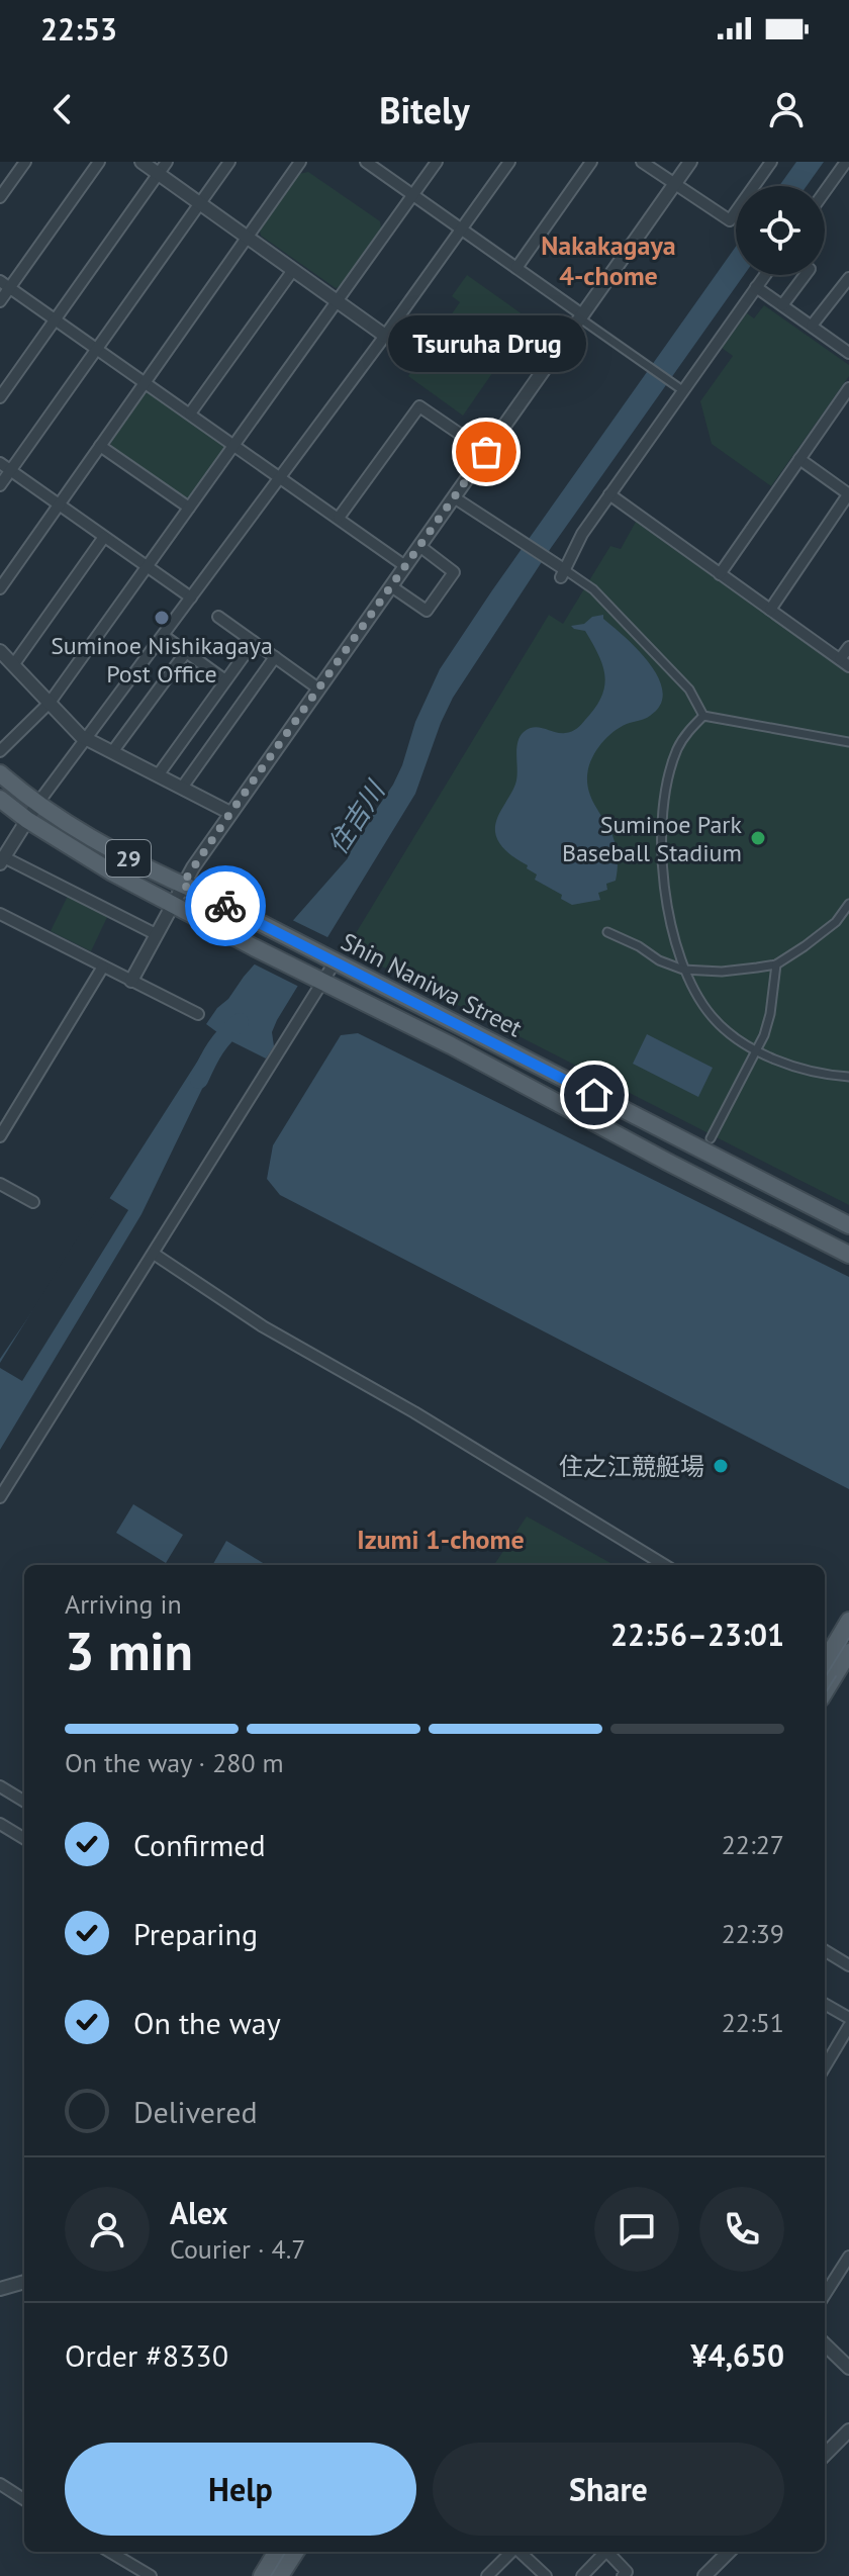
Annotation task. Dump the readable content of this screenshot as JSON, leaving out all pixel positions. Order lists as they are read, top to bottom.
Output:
{
  "streets": {
    "main road": ["29", "Shin Naniwa Street"]
  },
  "districts": ["Nakakagaya 4-chome", "Izumi 1-chome"],
  "water": ["住吉川"],
  "places": [
    "Tsuruha Drug",
    "Suminoe Nishikagaya Post Office",
    "Suminoe Park Baseball Stadium",
    "住之江競艇場"
  ],
  "page": {
    "status": "22:53",
    "header": "Bitely",
    "bubble": "Tsuruha Drug",
    "heading": ["3 min", "Arriving in", "22:56–23:01"],
    "panel": [
      "Alex",
      "Courier · 4.7",
      "Order #8330",
      "¥4,650"
    ],
    "bar": "On the way · 280 m",
    "list": [
      ["Confirmed", "22:27"],
      ["Preparing", "22:39"],
      ["On the way", "22:51"],
      "Delivered"
    ],
    "buttons": ["Help", "Share"]
  }
}
